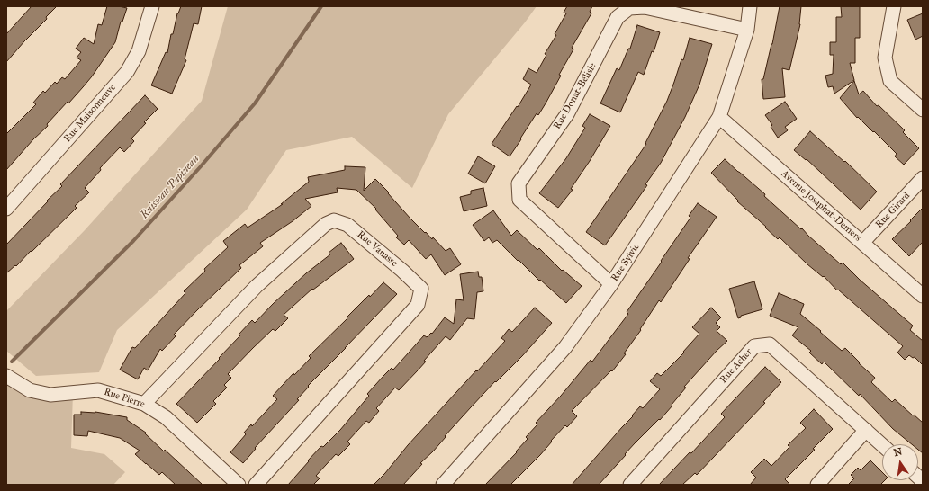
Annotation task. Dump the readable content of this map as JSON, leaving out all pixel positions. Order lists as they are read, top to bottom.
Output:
{
  "streets": {
    "street": [
      "Rue Donat-Bélisle",
      "Rue Maisonneuve",
      "Avenue Josaphat-Demers",
      "Rue Girard",
      "Rue Vanasse",
      "Rue Sylvie",
      "Rue Acher",
      "Rue Pierre"
    ]
  },
  "crossings": [
    ["Rue Donat-Bélisle", "Rue Sylvie"],
    ["Avenue Josaphat-Demers", "Rue Girard"],
    ["Avenue Josaphat-Demers", "Rue Sylvie"],
    ["Rue Vanasse", "Rue Pierre"]
  ],
  "water": ["Ruisseau Papineau"],
  "north": "top"
}
